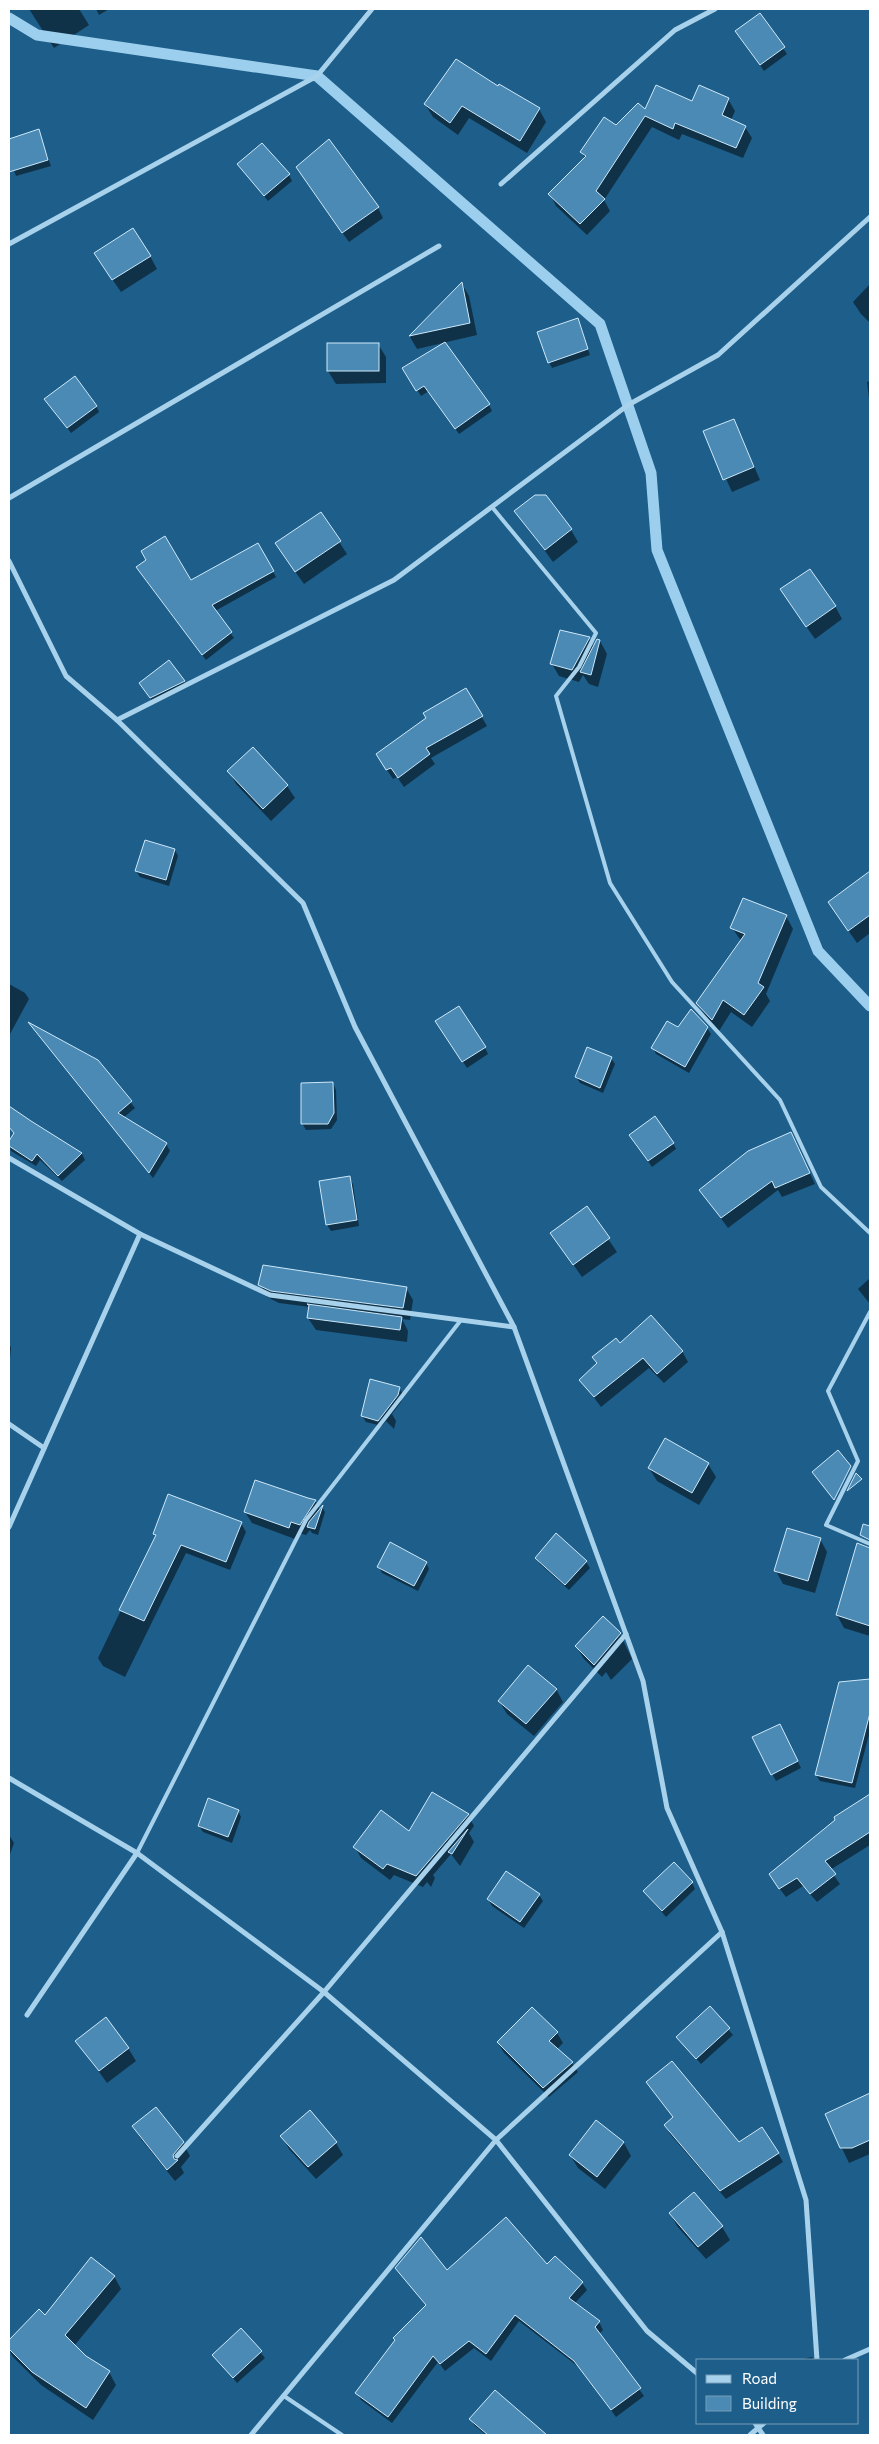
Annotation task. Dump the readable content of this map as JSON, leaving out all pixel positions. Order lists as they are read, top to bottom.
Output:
{
  "legend": ["Road", "Building"]
}
